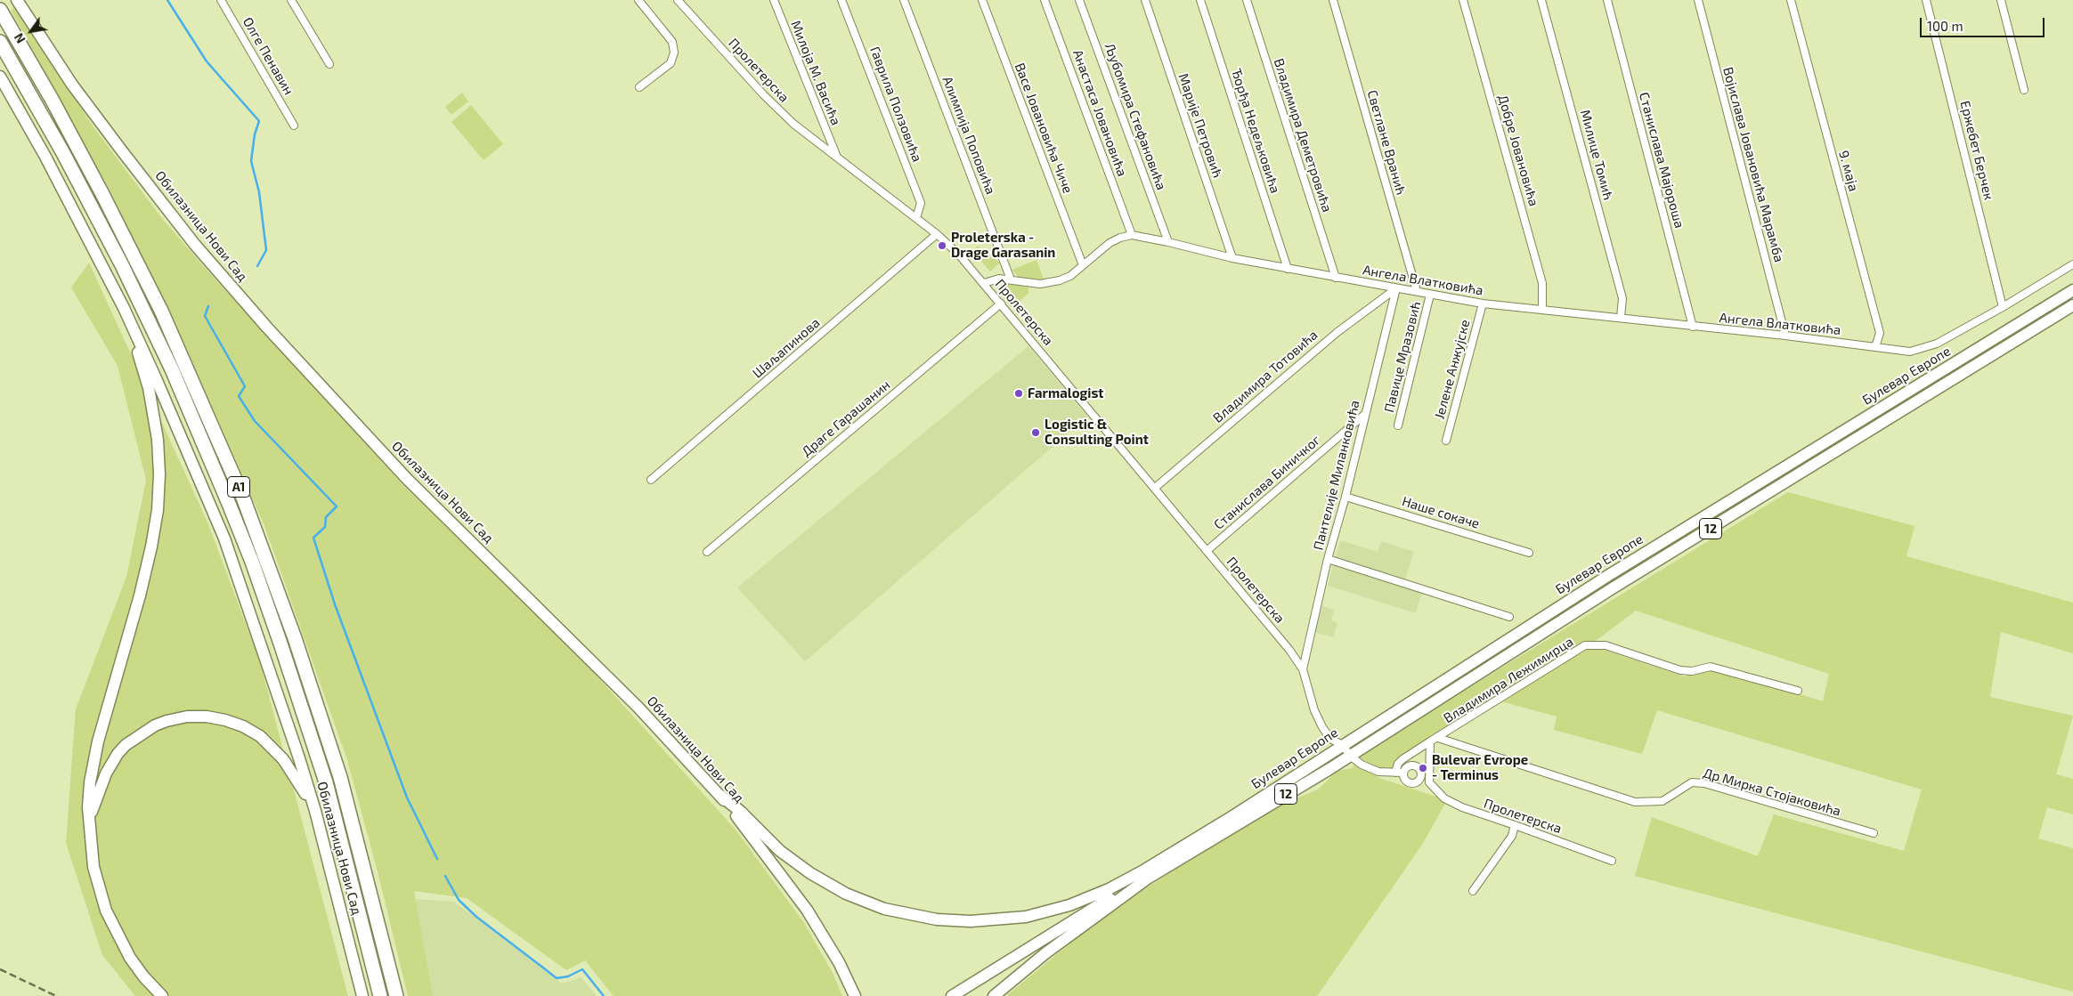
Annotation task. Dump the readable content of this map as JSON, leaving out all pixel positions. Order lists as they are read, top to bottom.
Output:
{
  "streets": {
    "highway": ["A1"],
    "main road": ["Обилазница Нови Сад", "Булевар Европе", "12"],
    "street": [
      "Олге Пенавин",
      "Пролетерска",
      "Милоја М. Васића",
      "Гаврила Ползовића",
      "Анастаса Јовановића",
      "Љубомира Стефановића",
      "Марије Петровић",
      "Васе Јовановића Чиче",
      "Ђорђа Недељковића",
      "Алимпија Поповића",
      "Владимира Деметровића",
      "Светлане Вранић",
      "Добре Јовановића",
      "Ержебет Берчек",
      "Милице Томић",
      "Станислава Мајороша",
      "Војислава Јовановића Марамба",
      "9. маја",
      "Ангела Влатковића",
      "Шаљапинова",
      "Павице Мразовић",
      "Јелене Анжујске",
      "Владимира Тотовића",
      "Драге Гарашанин",
      "Пантелије Миланковића",
      "Станислава Биничког",
      "Наше сокаче",
      "Владимира Лежимирца",
      "Др Мирка Стојаковића"
    ]
  },
  "crossings": [
    ["Пролетерска", "Милоја М. Васића"],
    ["Пролетерска", "Гаврила Ползовића"],
    ["Пролетерска", "Шаљапинова"],
    ["Пролетерска", "Булевар Европе"],
    ["Пролетерска", "Владимира Тотовића"],
    ["Пролетерска", "Драге Гарашанин"],
    ["Пролетерска", "Пантелије Миланковића"],
    ["Пролетерска", "Станислава Биничког"],
    ["Анастаса Јовановића", "Ангела Влатковића"],
    ["Љубомира Стефановића", "Ангела Влатковића"],
    ["Марије Петровић", "Ангела Влатковића"],
    ["Ђорђа Недељковића", "Ангела Влатковића"],
    ["Владимира Деметровића", "Ангела Влатковића"],
    ["Светлане Вранић", "Ангела Влатковића"],
    ["Добре Јовановића", "Ангела Влатковића"],
    ["Ержебет Берчек", "Ангела Влатковића"],
    ["Милице Томић", "Ангела Влатковића"],
    ["Станислава Мајороша", "Ангела Влатковића"],
    ["Војислава Јовановића Марамба", "Ангела Влатковића"],
    ["9. маја", "Ангела Влатковића"],
    ["Ангела Влатковића", "Павице Мразовић"],
    ["Ангела Влатковића", "Јелене Анжујске"],
    ["Ангела Влатковића", "Владимира Тотовића"],
    ["Ангела Влатковића", "Пантелије Миланковића"],
    ["Владимира Тотовића", "Пантелије Миланковића"],
    ["Пантелије Миланковића", "Станислава Биничког"],
    ["Пантелије Миланковића", "Наше сокаче"],
    ["Владимира Лежимирца", "Др Мирка Стојаковића"]
  ],
  "places": [
    "Proleterska - Drage Garasanin",
    "Farmalogist",
    "Logistic & Consulting Point",
    "Bulevar Evrope - Terminus"
  ],
  "scale_bar": "100 m",
  "north": "bottom left"
}
